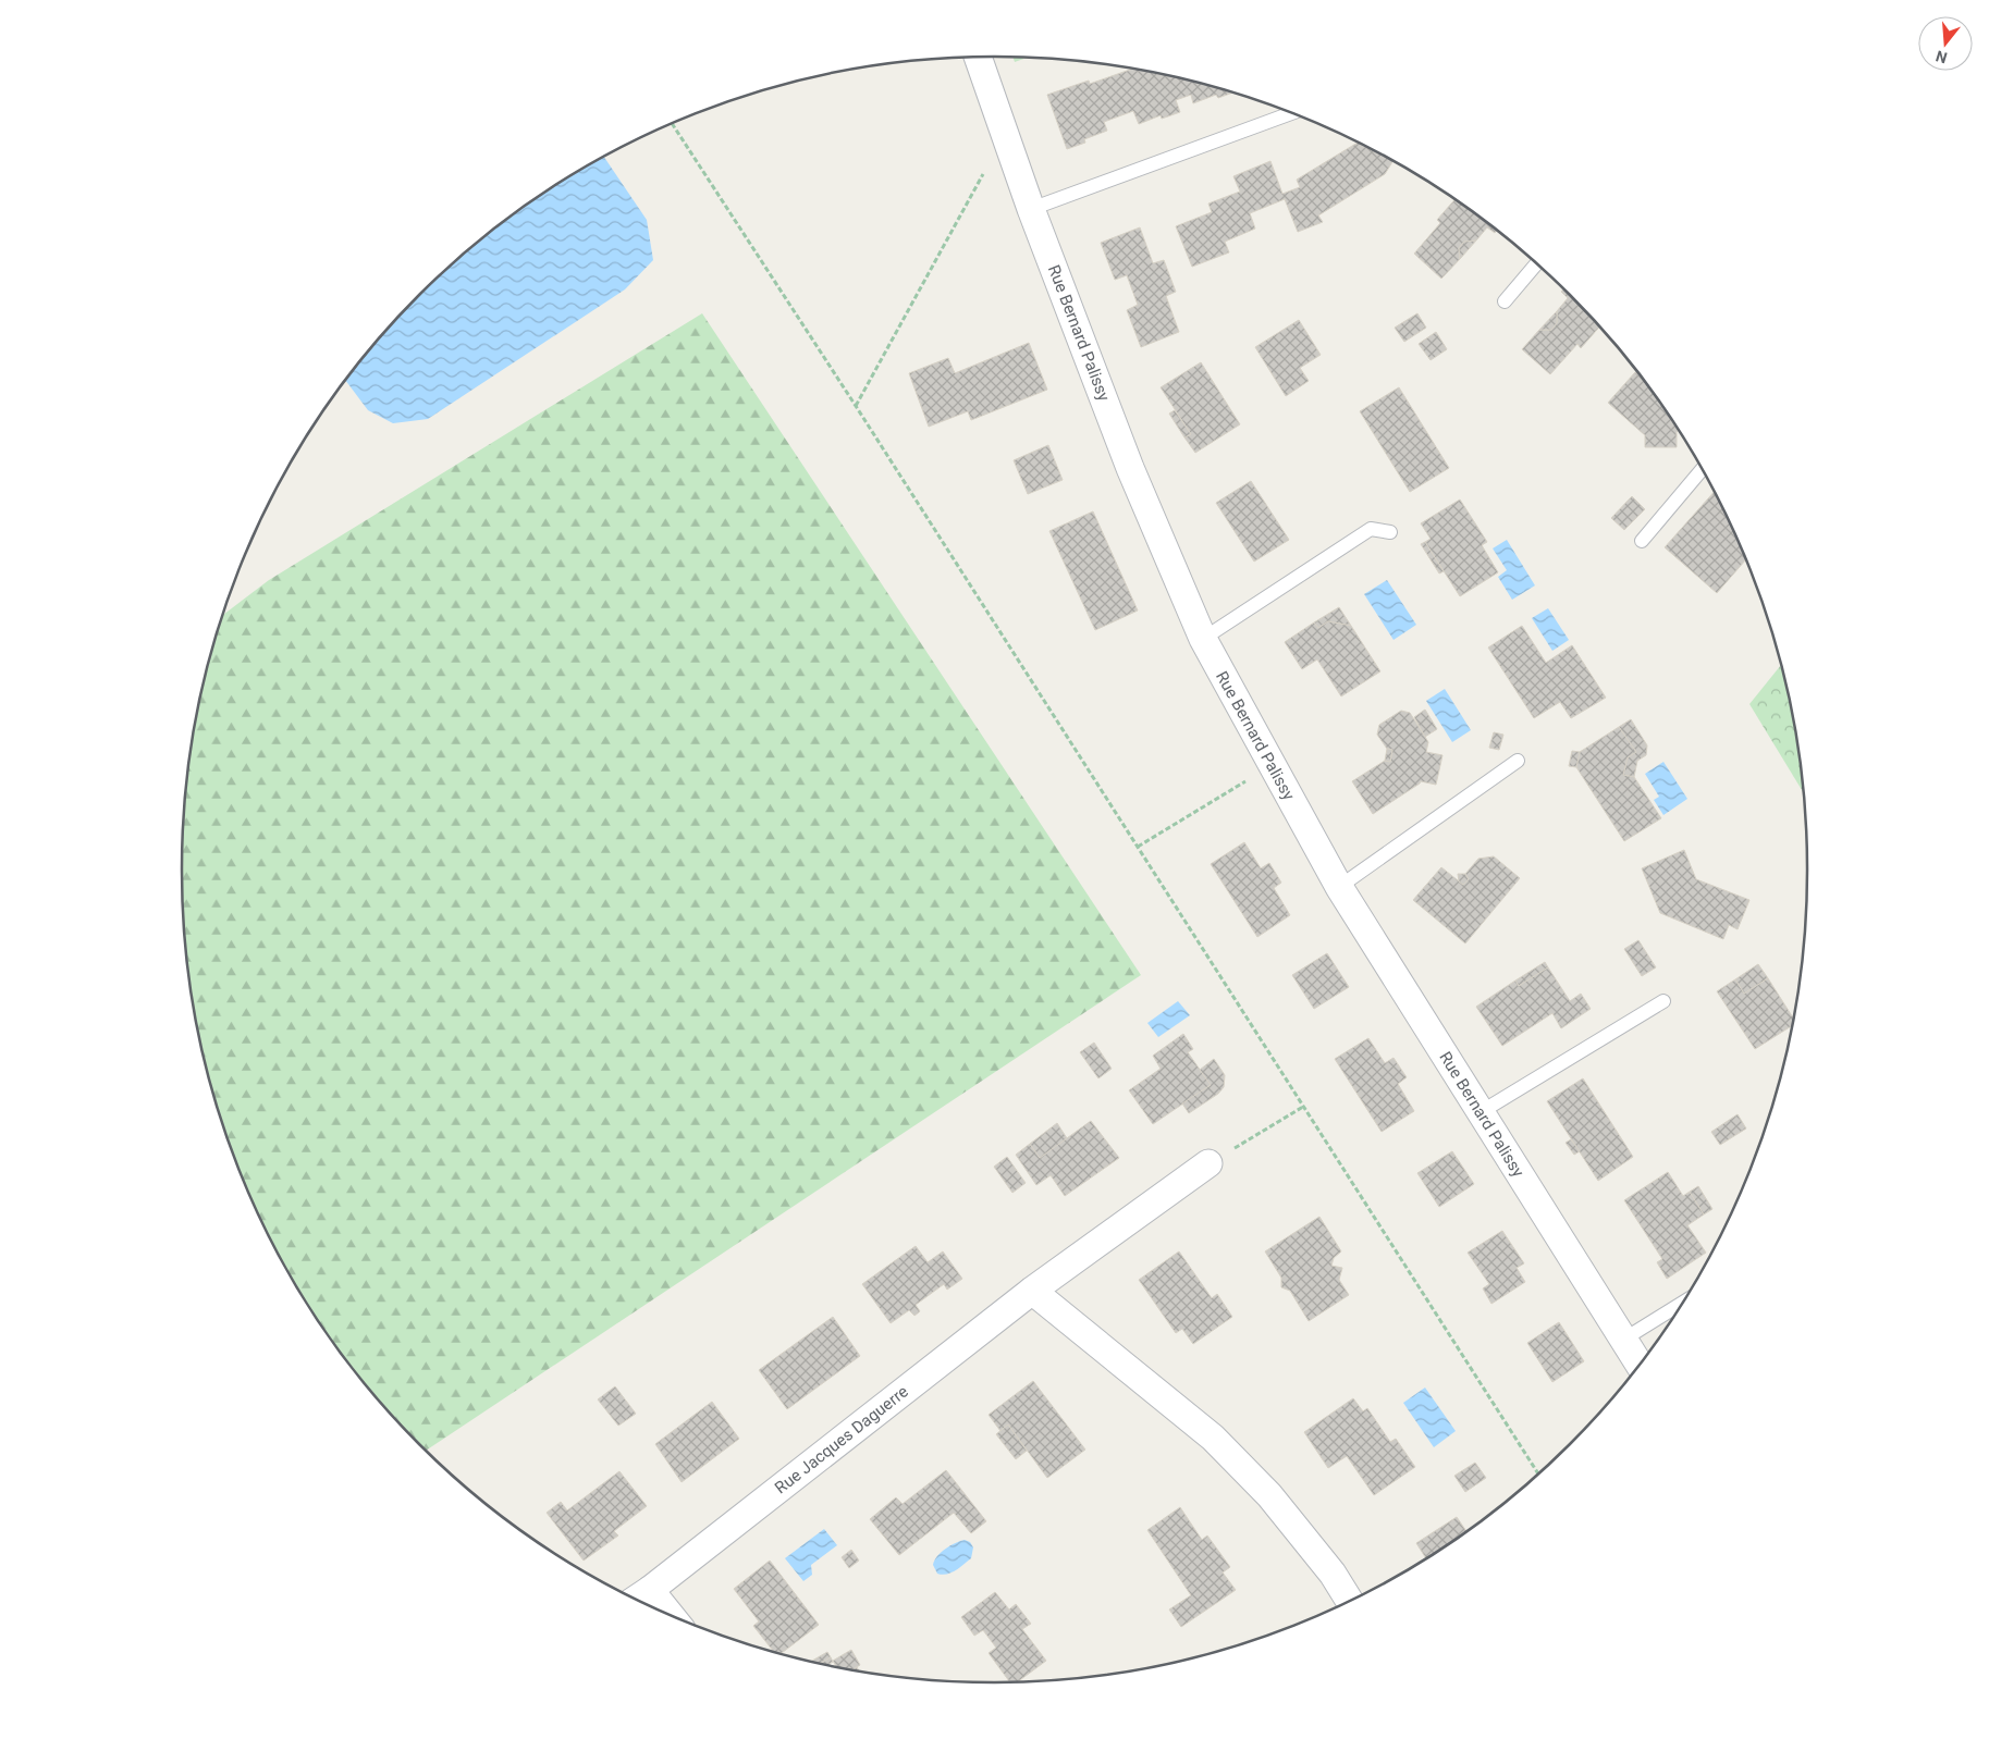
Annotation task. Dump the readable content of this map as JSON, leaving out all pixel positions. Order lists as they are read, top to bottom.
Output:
{
  "streets": {
    "street": ["Rue Bernard Palissy", "Rue Jacques Daguerre"]
  },
  "north": "bottom"
}
